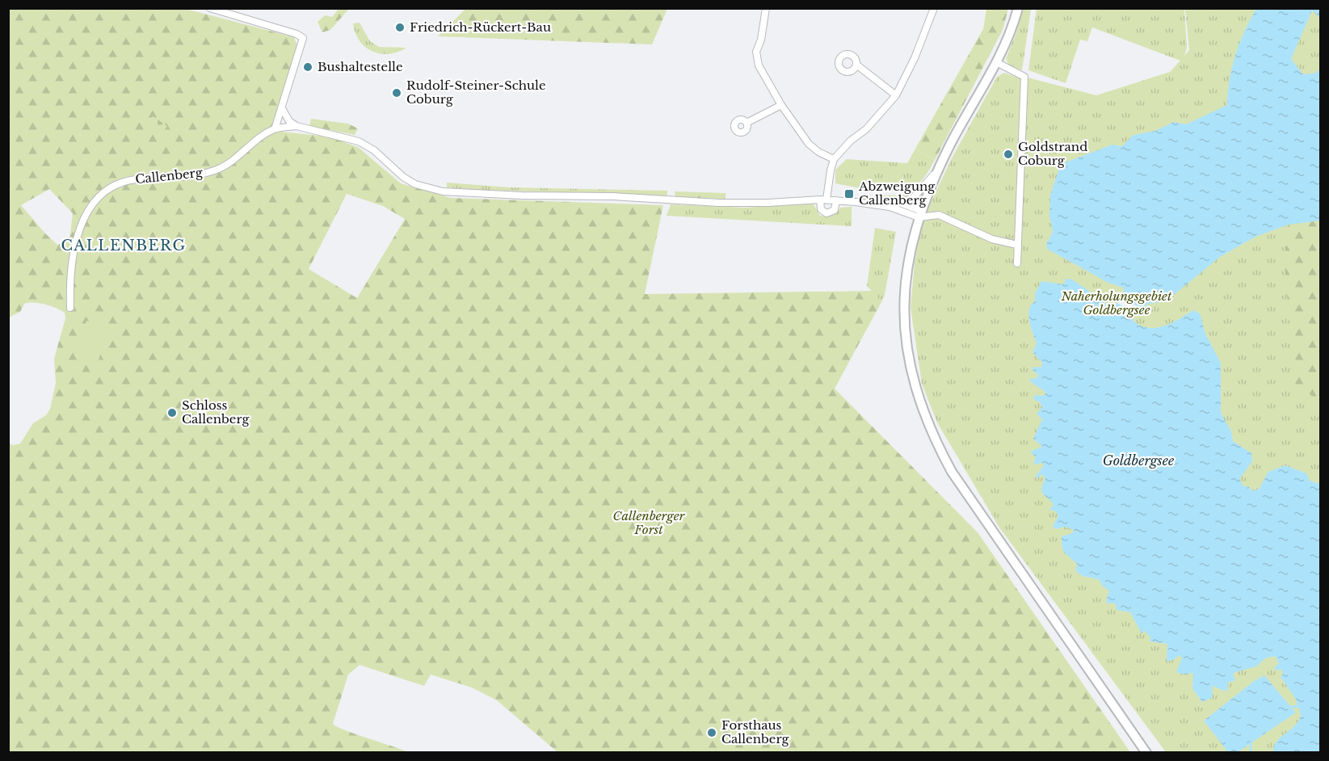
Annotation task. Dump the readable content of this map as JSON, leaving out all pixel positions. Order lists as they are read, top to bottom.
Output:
{
  "streets": {
    "street": ["Callenberg"]
  },
  "districts": ["CALLENBERG"],
  "water": ["Goldbergsee"],
  "parks": ["Naherholungsgebiet Goldbergsee", "Callenberger Forst"],
  "places": {
    "other": [
      "Friedrich-Rückert-Bau",
      "Bushaltestelle",
      "Rudolf-Steiner-Schule Coburg",
      "Goldstrand Coburg",
      "Schloss Callenberg",
      "Forsthaus Callenberg"
    ],
    "transit": ["Abzweigung Callenberg"]
  }
}
